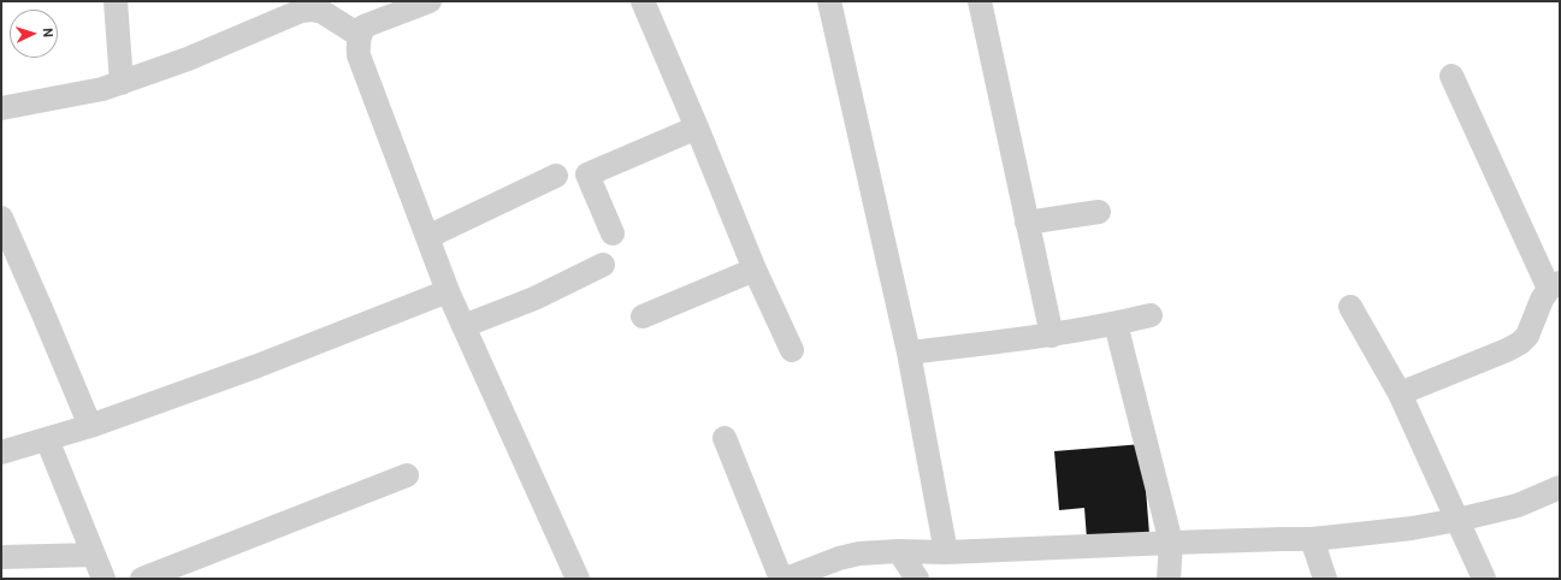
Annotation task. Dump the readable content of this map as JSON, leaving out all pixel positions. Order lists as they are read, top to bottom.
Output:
{
  "north": "right"
}
